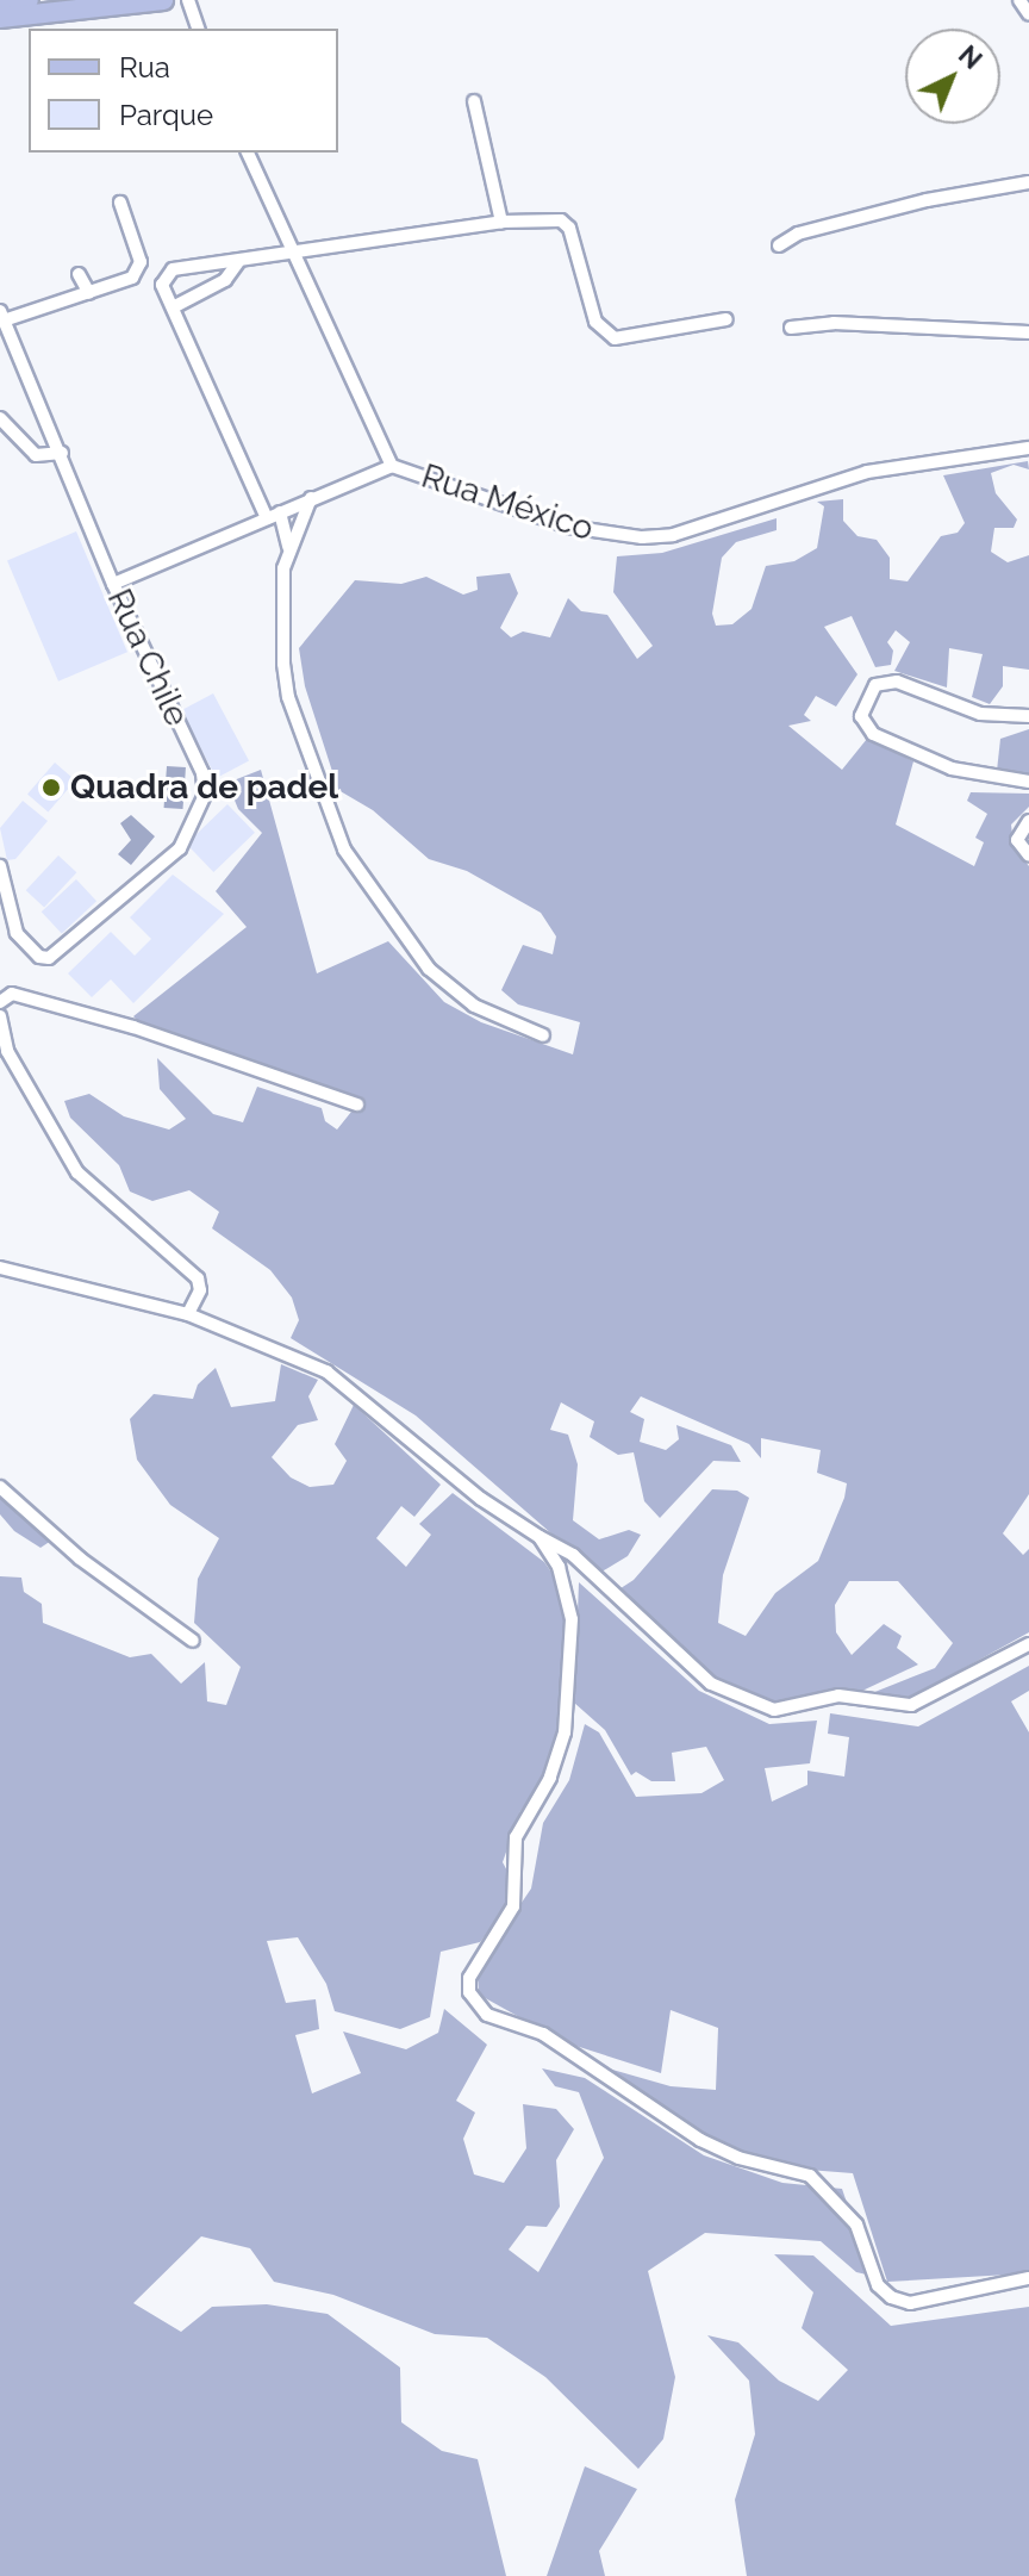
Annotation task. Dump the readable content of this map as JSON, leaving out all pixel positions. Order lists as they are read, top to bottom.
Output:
{
  "streets": {
    "street": ["Rua México", "Rua Chile"]
  },
  "crossings": [
    ["Rua México", "Rua Chile"]
  ],
  "places": ["Quadra de padel"],
  "legend": ["Rua", "Parque"],
  "north": "top right"
}
